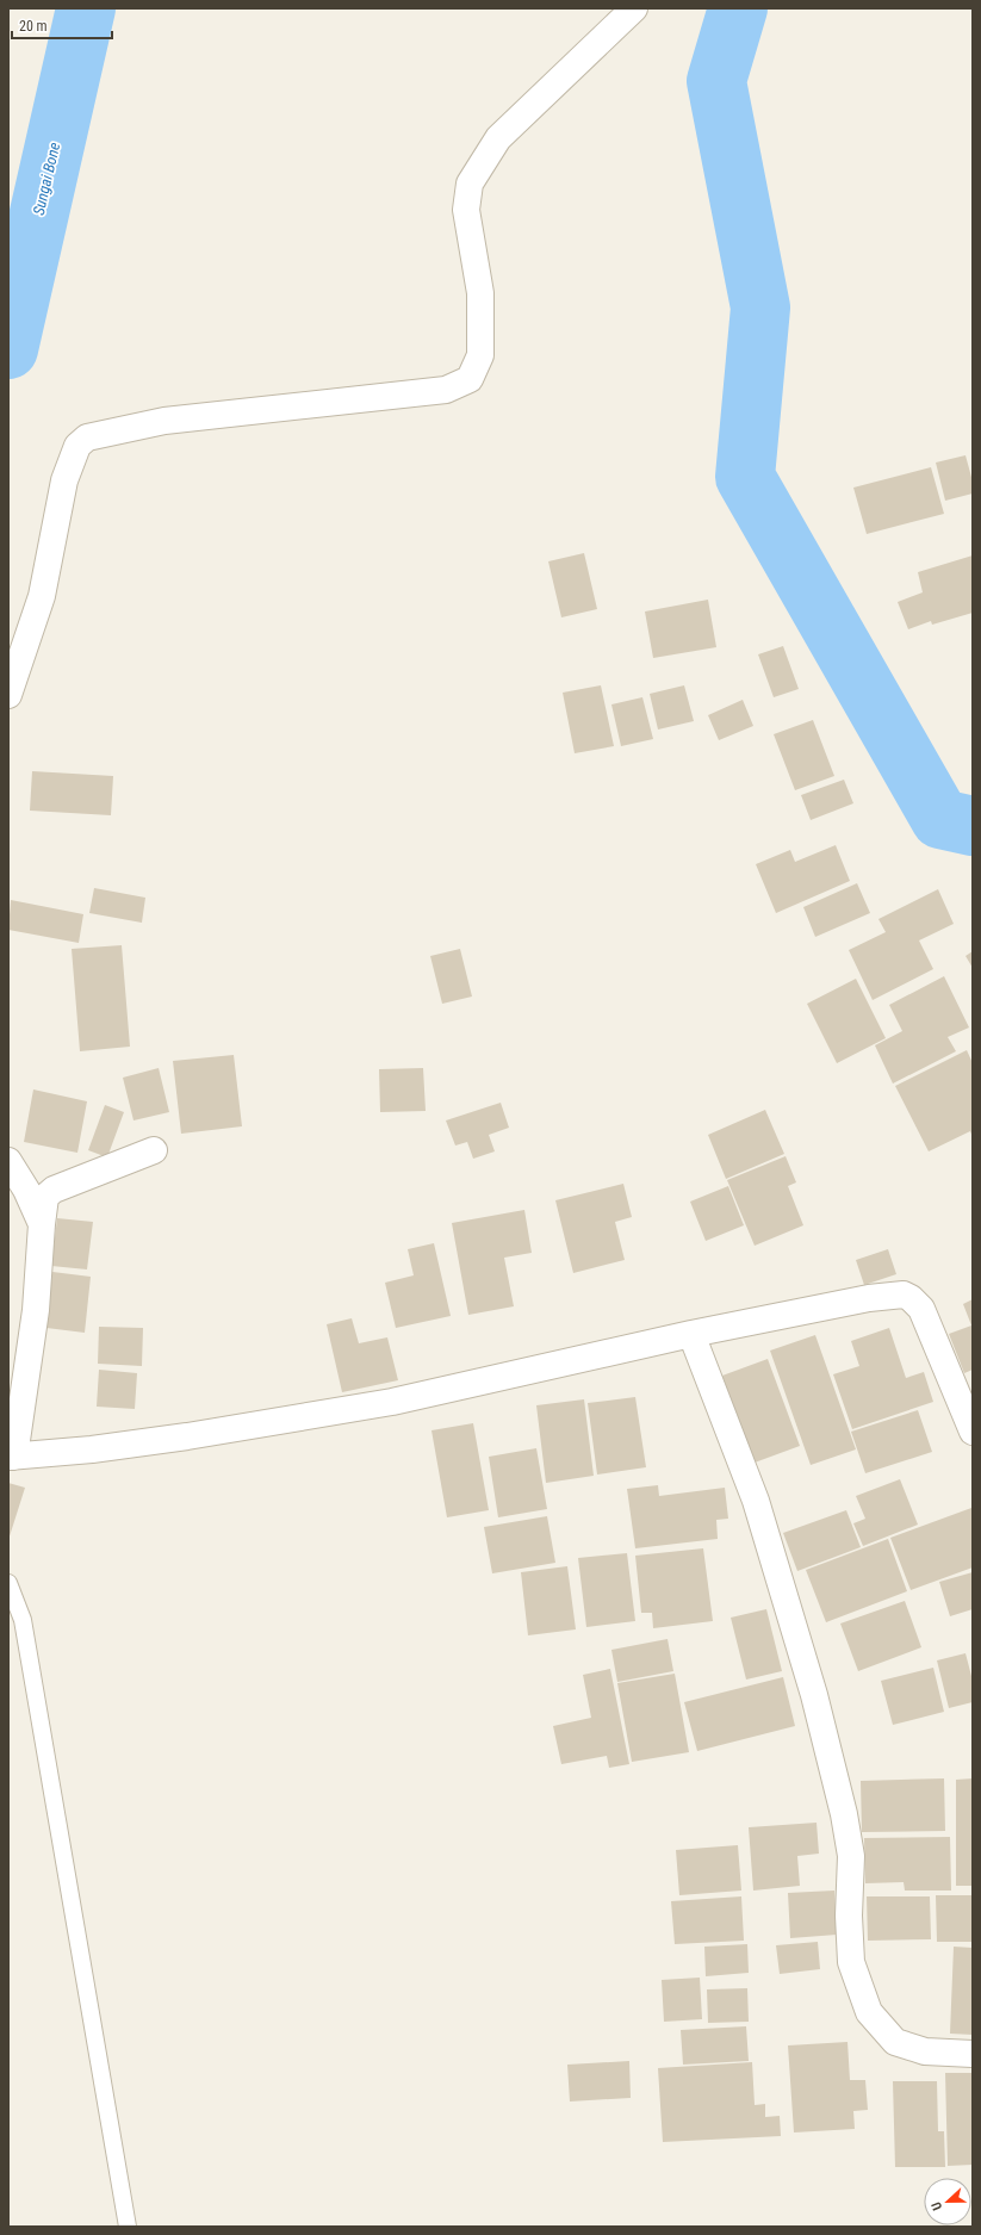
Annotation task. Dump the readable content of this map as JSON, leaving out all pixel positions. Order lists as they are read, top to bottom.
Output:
{
  "water": ["Sungai Bone"],
  "scale_bar": "20 m",
  "north": "left"
}
